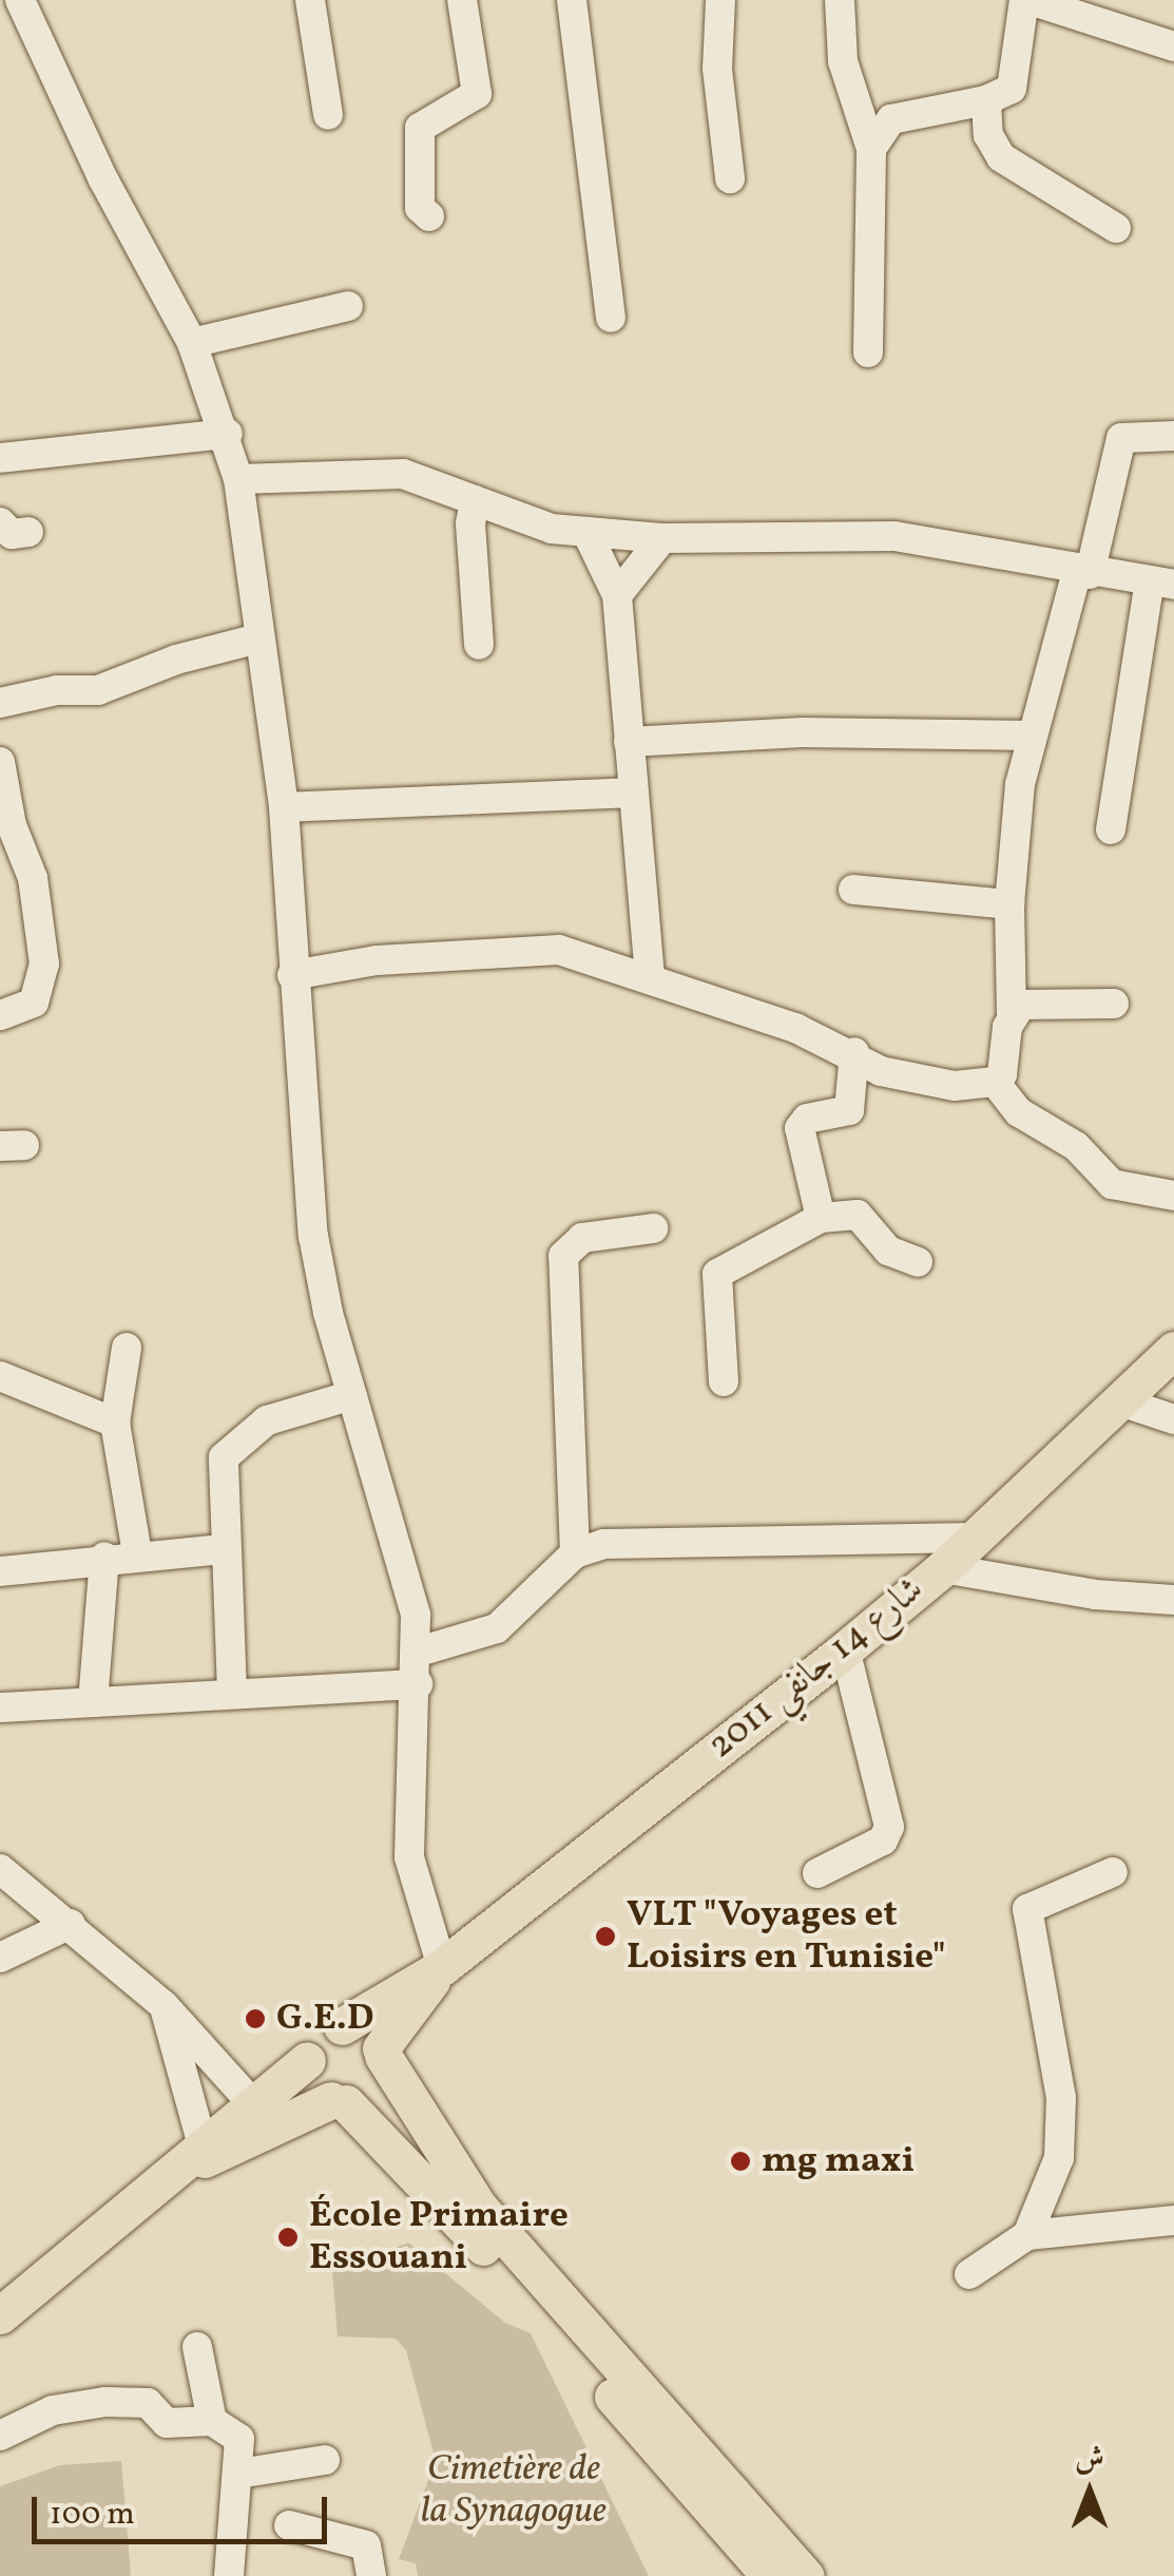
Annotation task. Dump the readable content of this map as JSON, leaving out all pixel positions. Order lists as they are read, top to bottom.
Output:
{
  "streets": {
    "main road": ["شارع 14 جانفي 2011"]
  },
  "parks": ["Cimetière de la Synagogue"],
  "places": [
    "VLT \"Voyages et Loisirs en Tunisie\"",
    "G.E.D",
    "mg maxi",
    "École Primaire Essouani"
  ],
  "scale_bar": "100 m",
  "north": "top"
}
